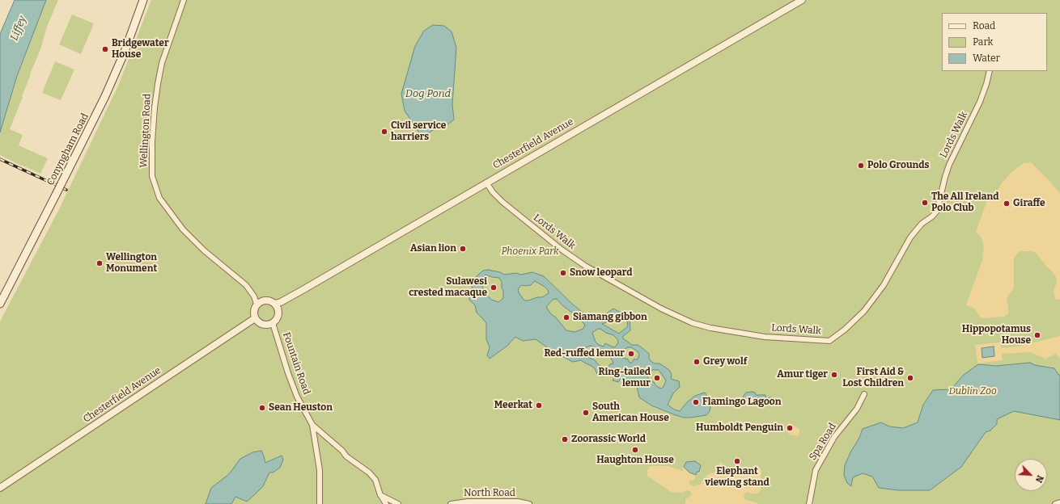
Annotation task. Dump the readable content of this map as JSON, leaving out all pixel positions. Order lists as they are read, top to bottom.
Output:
{
  "streets": {
    "main road": ["Conyngham Road"],
    "street": [
      "Wellington Road",
      "Lords Walk",
      "Chesterfield Avenue",
      "Fountain Road",
      "Spa Road",
      "North Road"
    ]
  },
  "crossings": [
    ["Wellington Road", "Chesterfield Avenue"],
    ["Wellington Road", "Fountain Road"],
    ["Lords Walk", "Chesterfield Avenue"],
    ["Chesterfield Avenue", "Fountain Road"]
  ],
  "water": ["Liffey", "Dog Pond"],
  "parks": ["Phoenix Park", "Dublin Zoo"],
  "places": [
    "Bridgewater House",
    "Civil service harriers",
    "Polo Grounds",
    "The All Ireland Polo Club",
    "Giraffe",
    "Asian lion",
    "Wellington Monument",
    "Snow leopard",
    "Sulawesi crested macaque",
    "Siamang gibbon",
    "Hippopotamus House",
    "Red-ruffed lemur",
    "Grey wolf",
    "Amur tiger",
    "Ring-tailed lemur",
    "First Aid & Lost Children",
    "Flamingo Lagoon",
    "Meerkat",
    "Sean Heuston",
    "South American House",
    "Humboldt Penguin",
    "Zoorassic World",
    "Haughton House",
    "Elephant viewing stand"
  ],
  "legend": ["Road", "Park", "Water"],
  "north": "bottom right"
}
